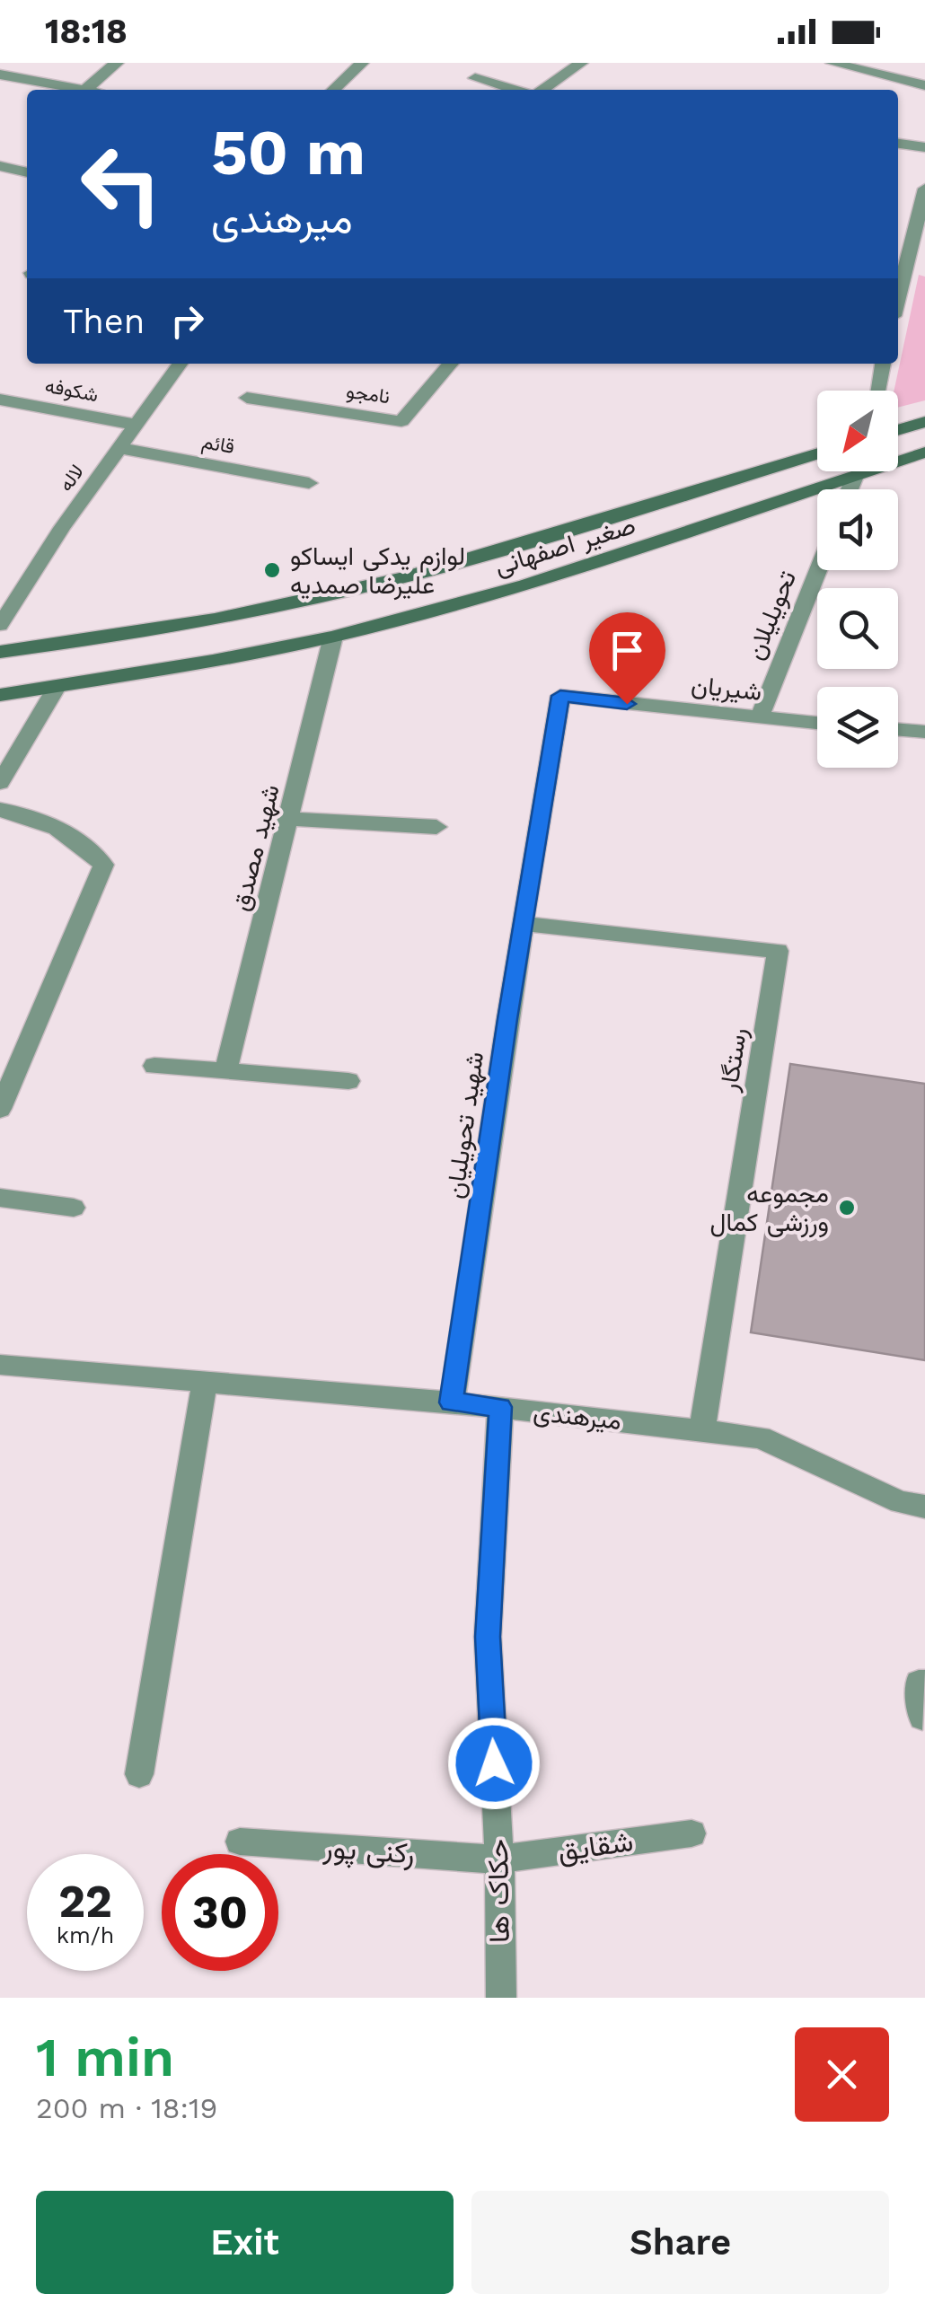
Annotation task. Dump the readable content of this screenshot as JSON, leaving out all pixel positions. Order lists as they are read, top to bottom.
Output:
{
  "streets": {
    "main road": ["صغیر اصفهانی"],
    "street": [
      "شکوفه",
      "نامجو",
      "قائم",
      "لاله",
      "تحویلیلان",
      "شیریان",
      "شهید مصدق",
      "رستگار",
      "شهید تحویلیان",
      "میرهندی",
      "شقایق",
      "رکنی پور",
      "حکاک ها"
    ]
  },
  "crossings": [
    ["شکوفه", "لاله"],
    ["قائم", "لاله"],
    ["صغیر اصفهانی", "شهید مصدق"],
    ["تحویلیلان", "شیریان"],
    ["شیریان", "شهید تحویلیان"],
    ["رستگار", "شهید تحویلیان"],
    ["رستگار", "میرهندی"],
    ["شهید تحویلیان", "میرهندی"],
    ["میرهندی", "حکاک ها"],
    ["شقایق", "رکنی پور"],
    ["شقایق", "حکاک ها"],
    ["رکنی پور", "حکاک ها"]
  ],
  "places": ["لوازم یدکی ایساکو علیرضا صمدیه", "مجموعه ورزشی کمال"],
  "north": "bottom left",
  "page": {
    "status": "18:18",
    "turn": ["50 m", "میرهندی"],
    "then": "Then",
    "speed": "22 km/h",
    "limit": "30",
    "heading": ["1 min", "200 m · 18:19"],
    "buttons": ["Exit", "Share"]
  }
}
